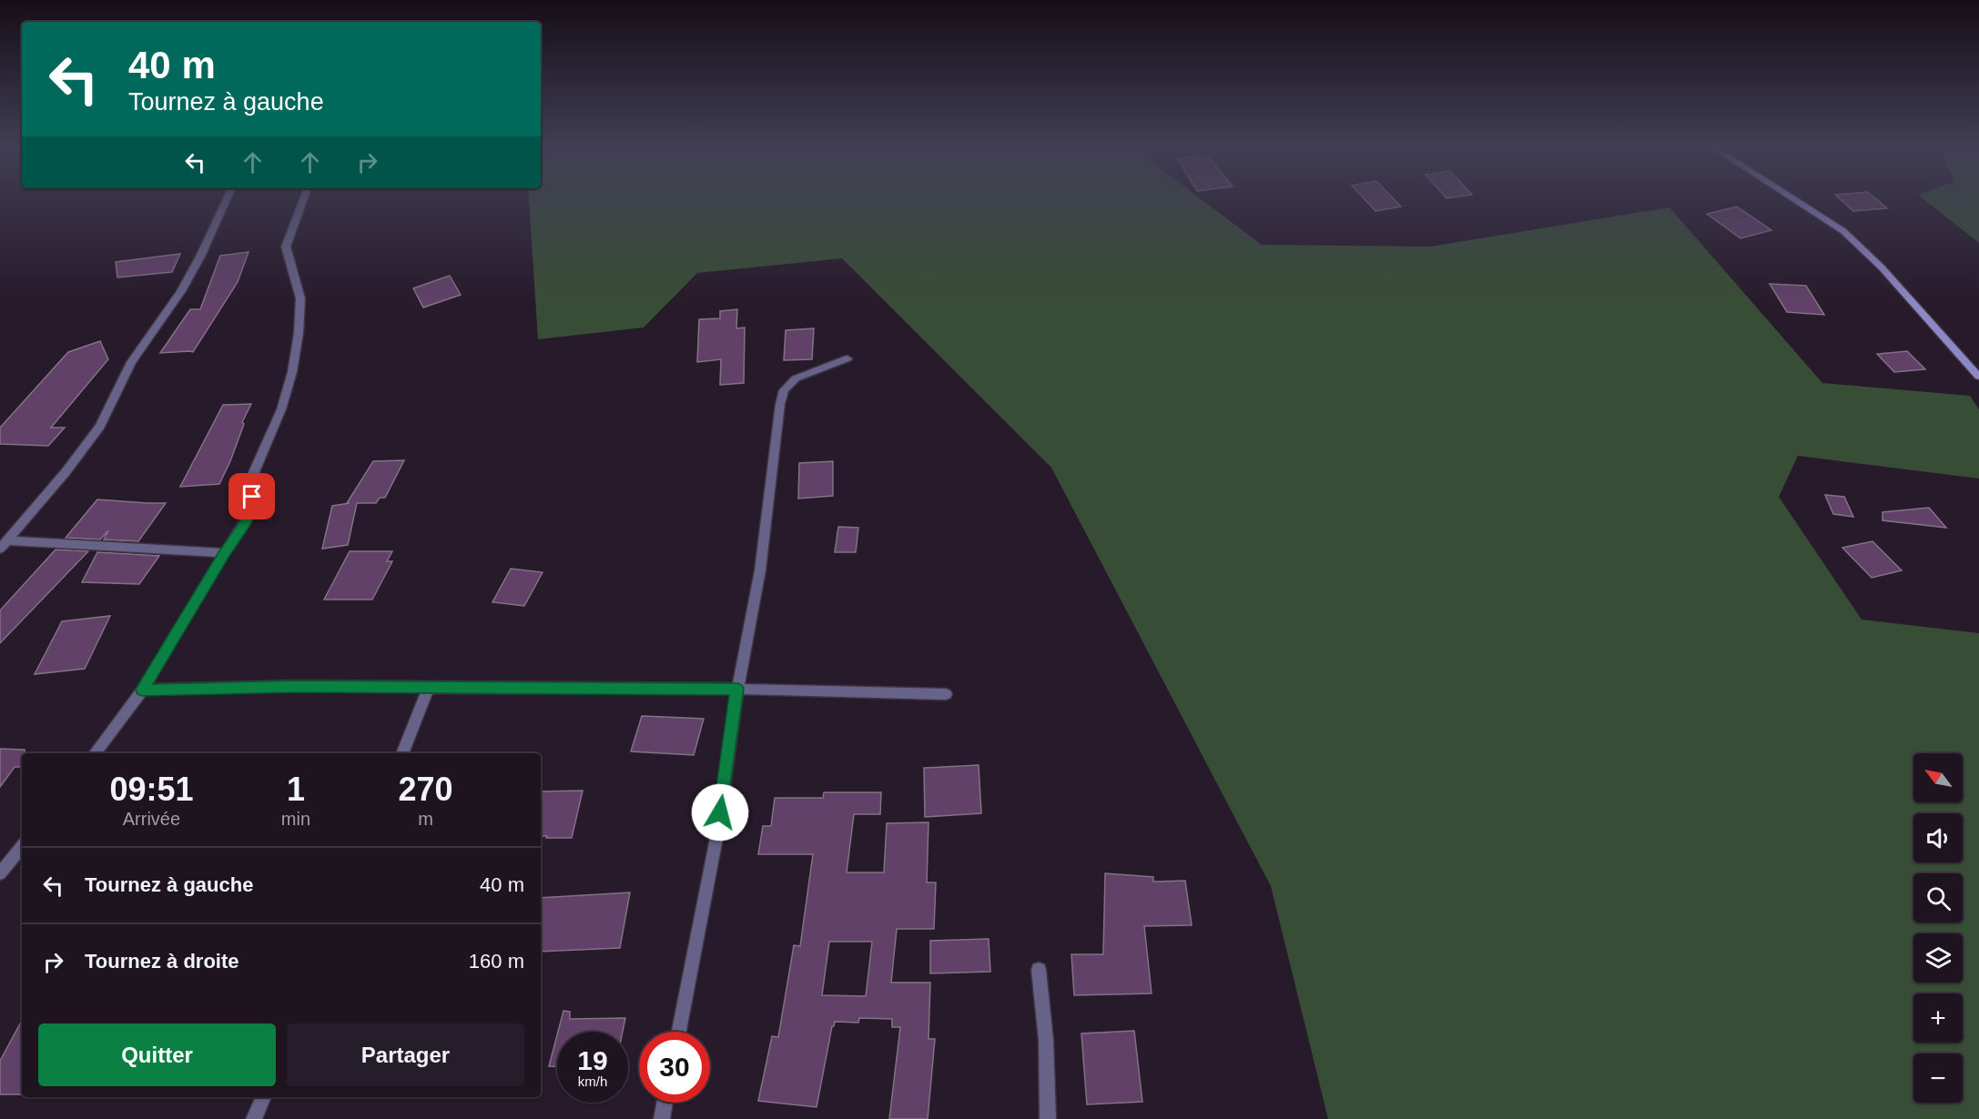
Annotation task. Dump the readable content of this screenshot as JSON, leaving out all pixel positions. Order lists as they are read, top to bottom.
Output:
{
  "north": "top left",
  "page": {
    "turn": ["40 m", "Tournez à gauche"],
    "map_buttons": ["+", "−"],
    "eta": [
      "09:51",
      "Arrivée",
      "1",
      "min",
      "270",
      "m"
    ],
    "list": [
      {
        "name": "Tournez à gauche",
        "value": "40 m"
      },
      {
        "name": "Tournez à droite",
        "value": "160 m"
      }
    ],
    "buttons": ["Quitter", "Partager"],
    "speed": "19 km/h",
    "limit": "30"
  }
}
